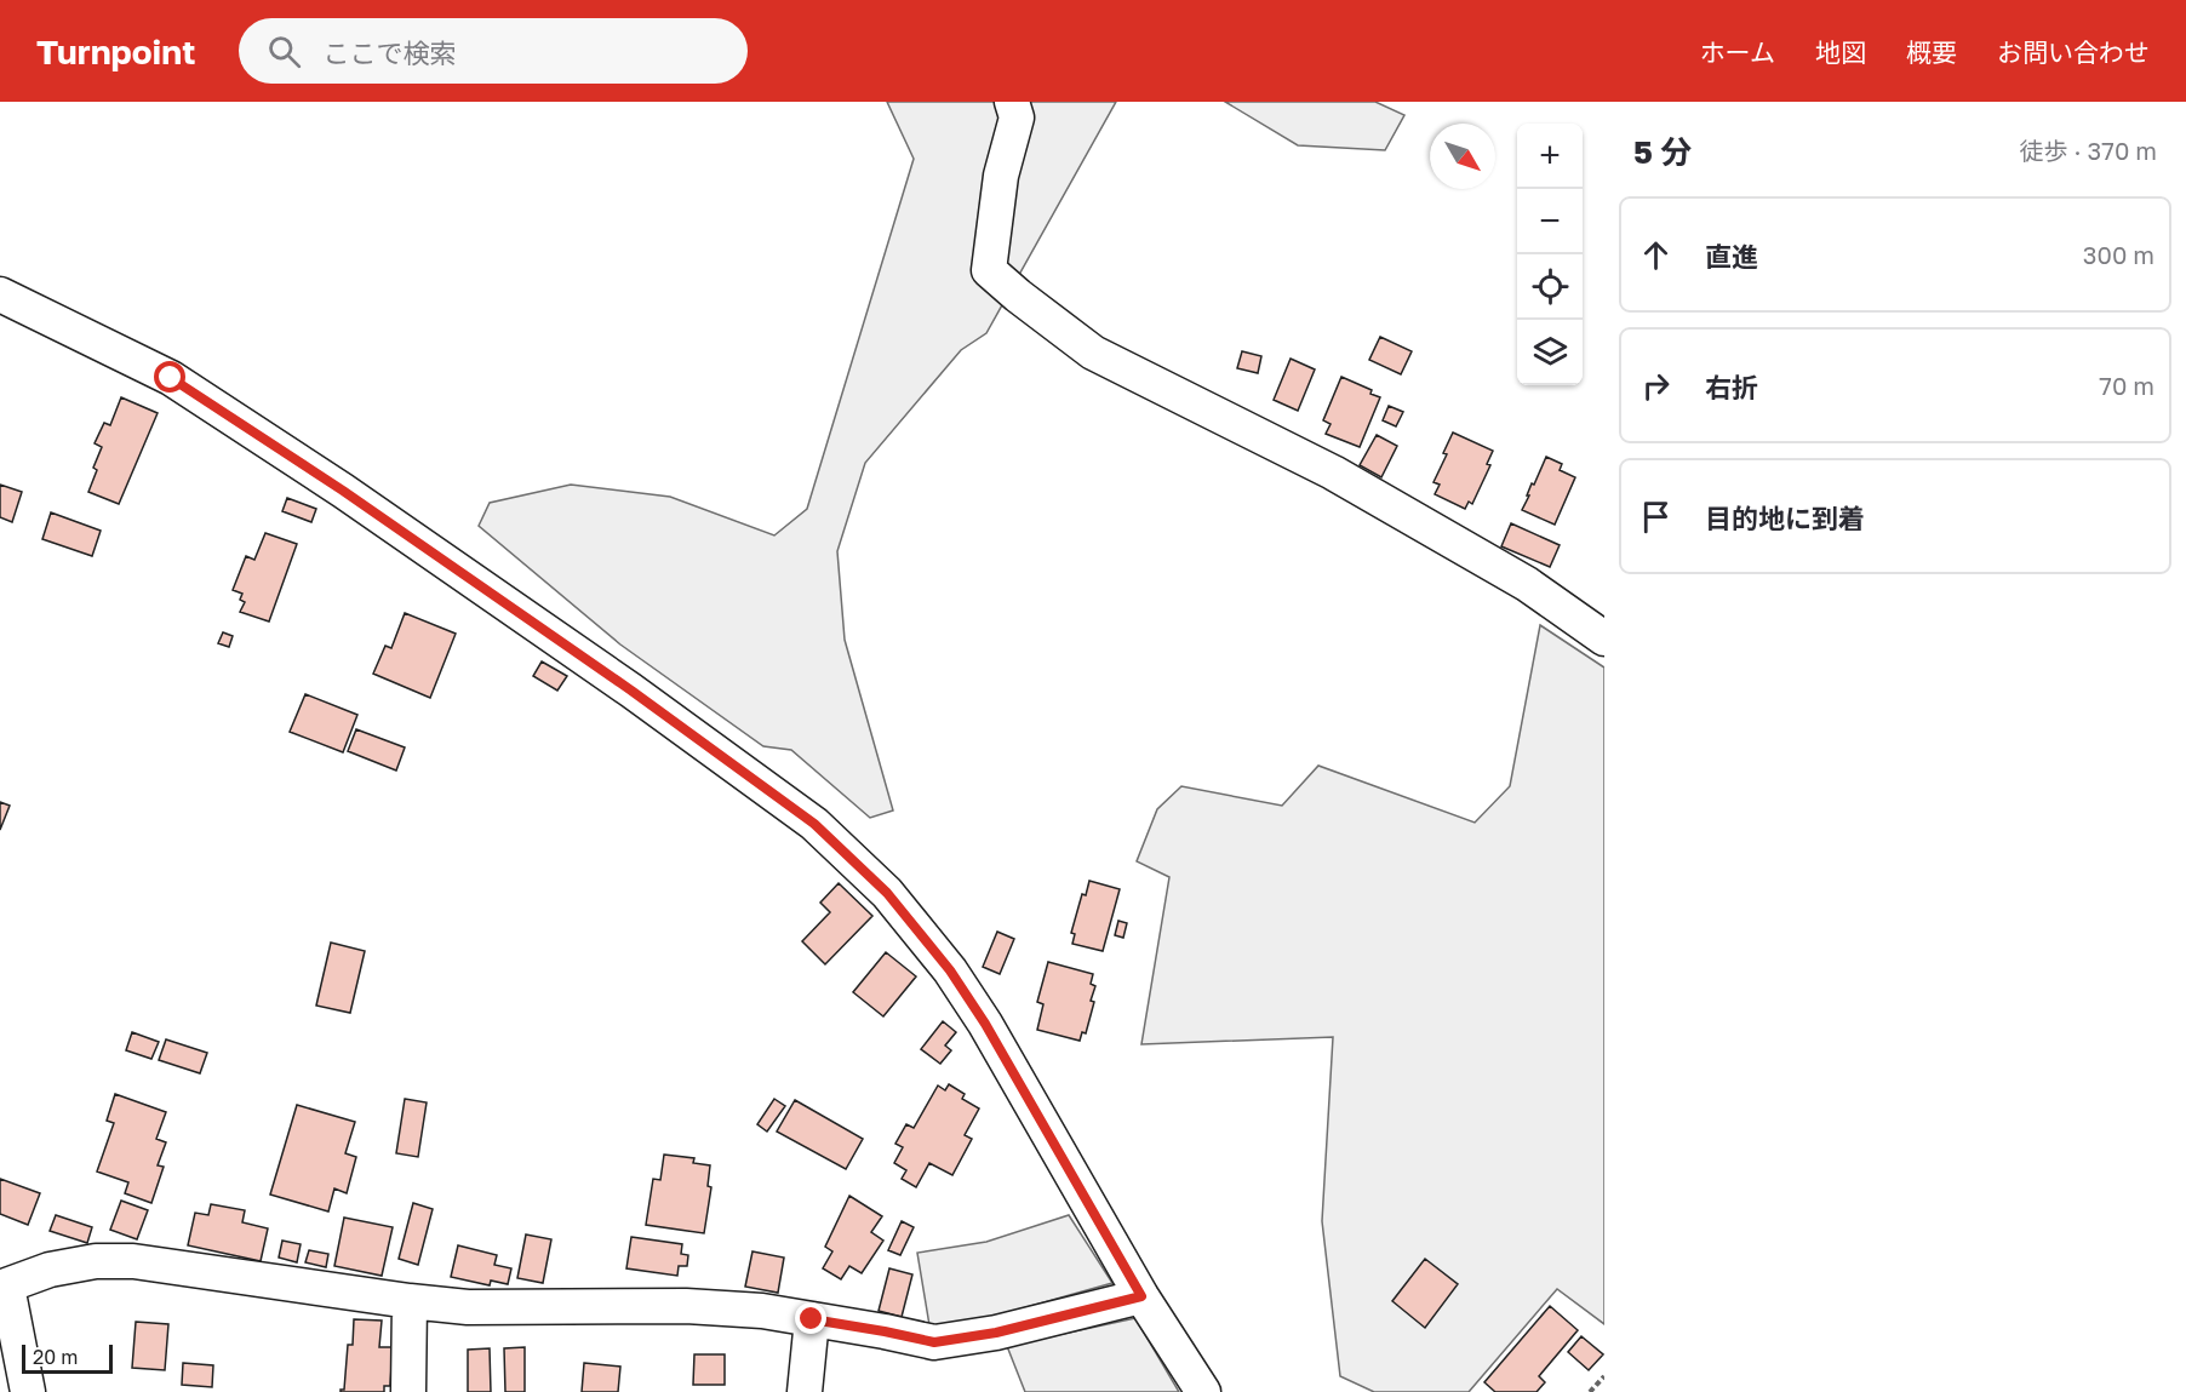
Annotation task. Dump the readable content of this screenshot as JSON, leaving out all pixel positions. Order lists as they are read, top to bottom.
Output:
{
  "scale_bar": "20 m",
  "north": "bottom right",
  "page": {
    "header": "Turnpoint",
    "search": "ここで検索",
    "nav": [
      "ホーム",
      "地図",
      "概要",
      "お問い合わせ"
    ],
    "heading": ["5 分", "徒歩 · 370 m"],
    "map_buttons": ["+", "−"],
    "list": [
      ["直進", "300 m"],
      ["右折", "70 m"],
      "目的地に到着"
    ],
    "scale": "20 m"
  }
}
